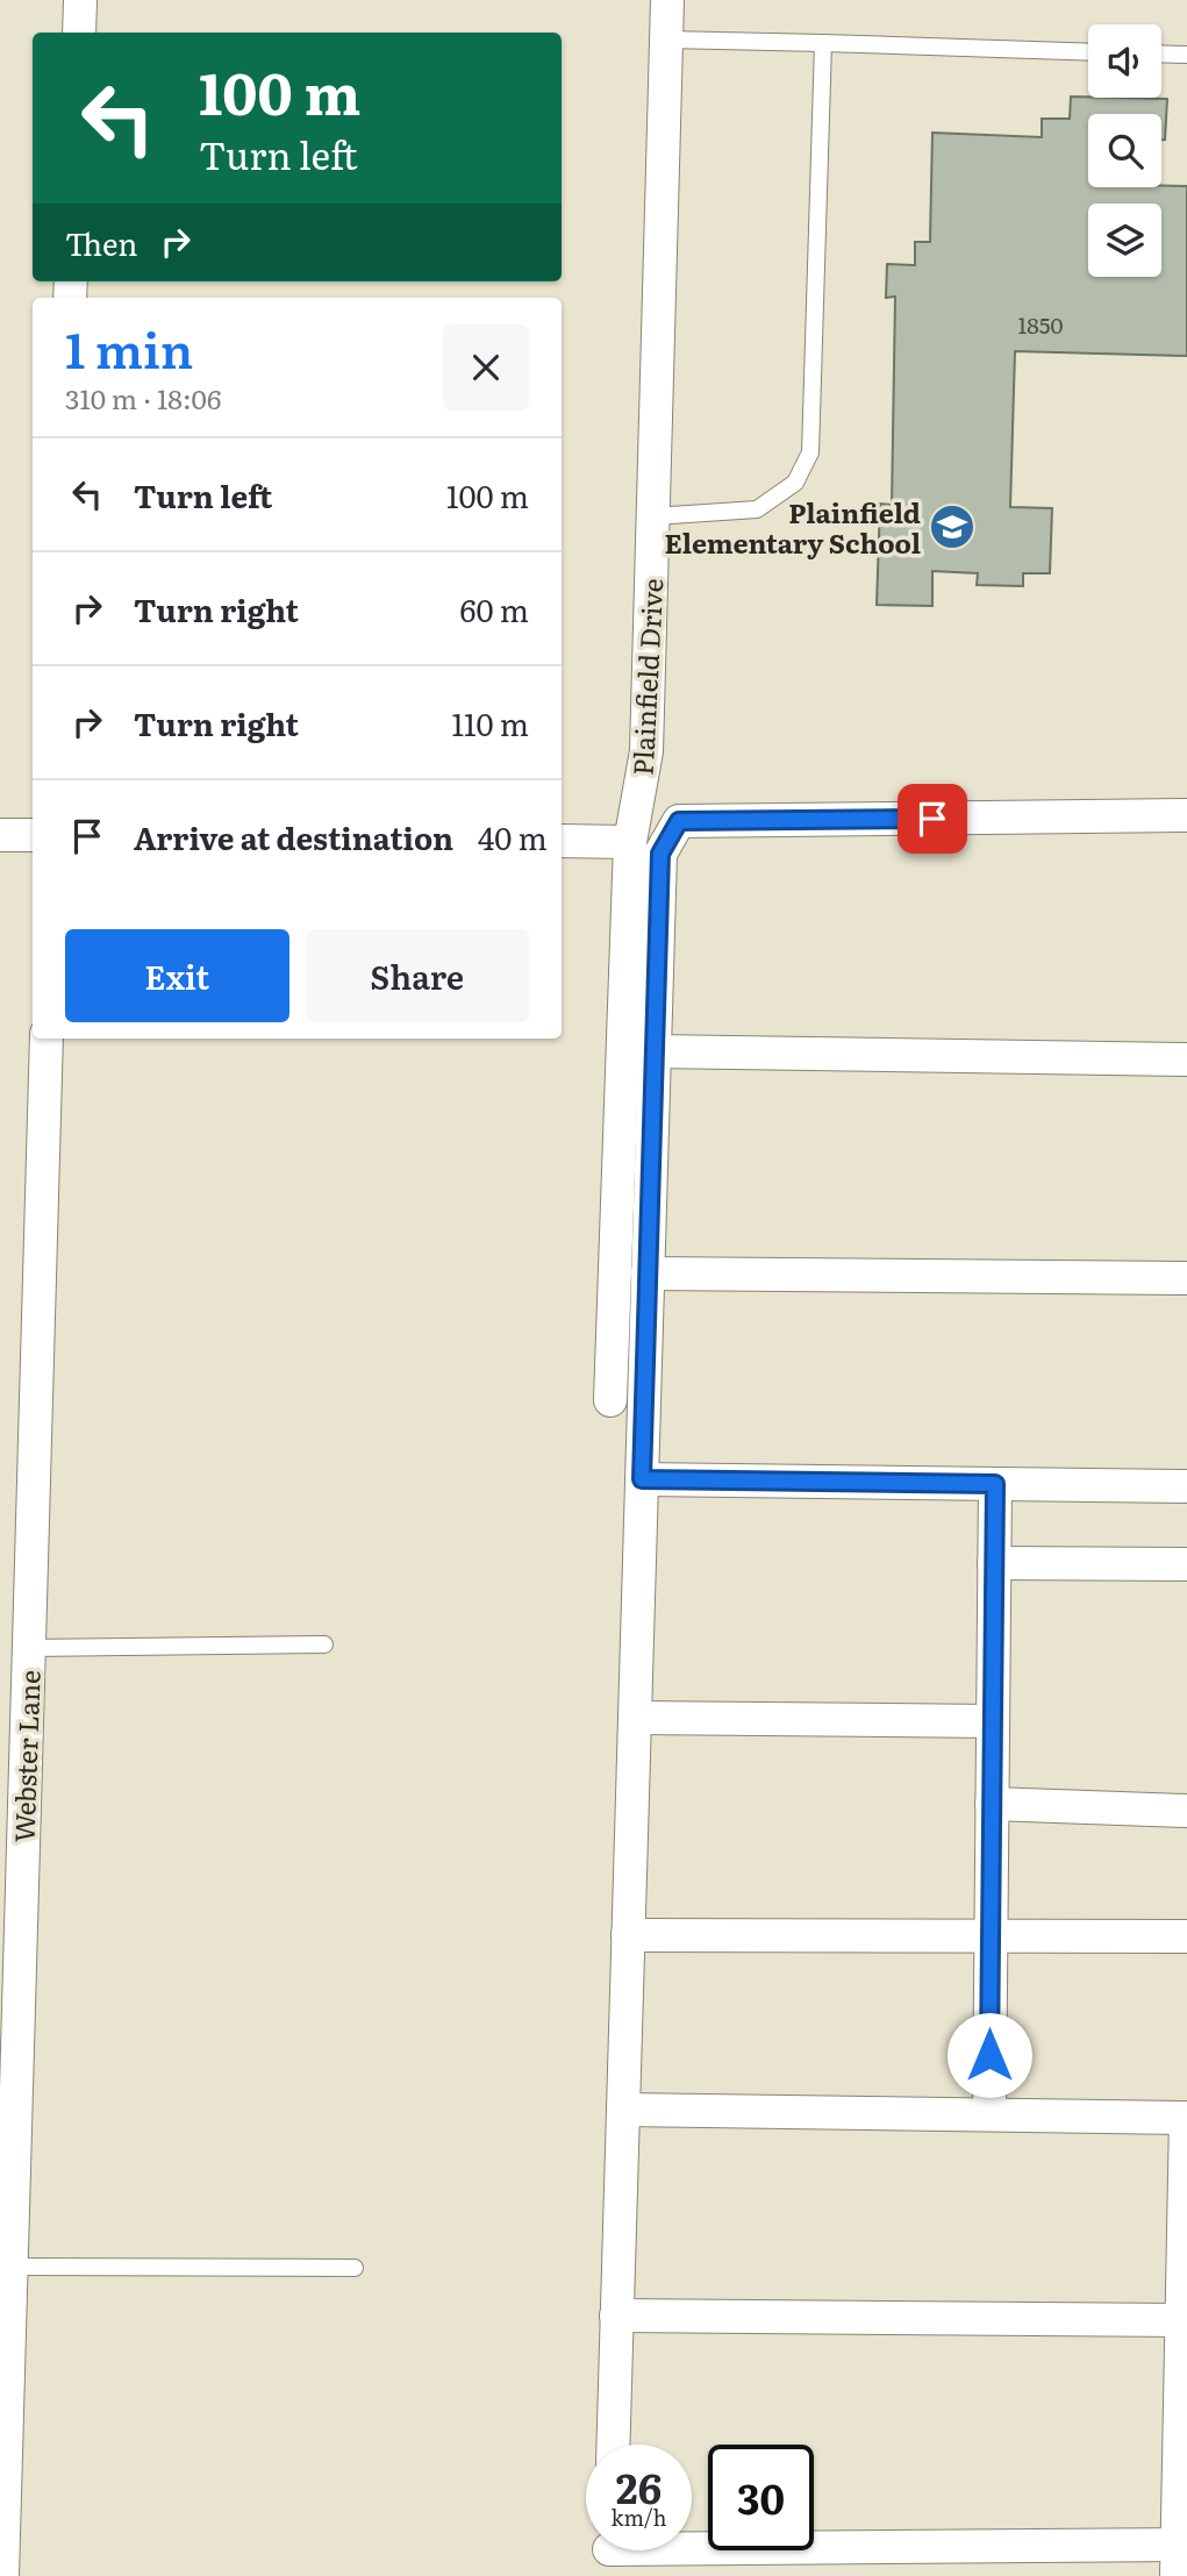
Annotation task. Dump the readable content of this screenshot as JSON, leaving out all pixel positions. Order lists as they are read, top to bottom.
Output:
{
  "streets": {
    "street": ["Plainfield Drive", "Webster Lane"]
  },
  "places": {
    "school or university": ["Plainfield Elementary School"]
  },
  "house_numbers": ["1850"],
  "page": {
    "turn": ["100 m", "Turn left"],
    "then": "Then",
    "heading": ["1 min", "310 m · 18:06"],
    "list": [
      {
        "name": "Turn left",
        "value": "100 m"
      },
      {
        "name": "Turn right",
        "value": "60 m"
      },
      {
        "name": "Turn right",
        "value": "110 m"
      },
      {
        "name": "Arrive at destination",
        "value": "40 m"
      }
    ],
    "buttons": ["Exit", "Share"],
    "speed": "26 km/h",
    "limit": "30"
  }
}
